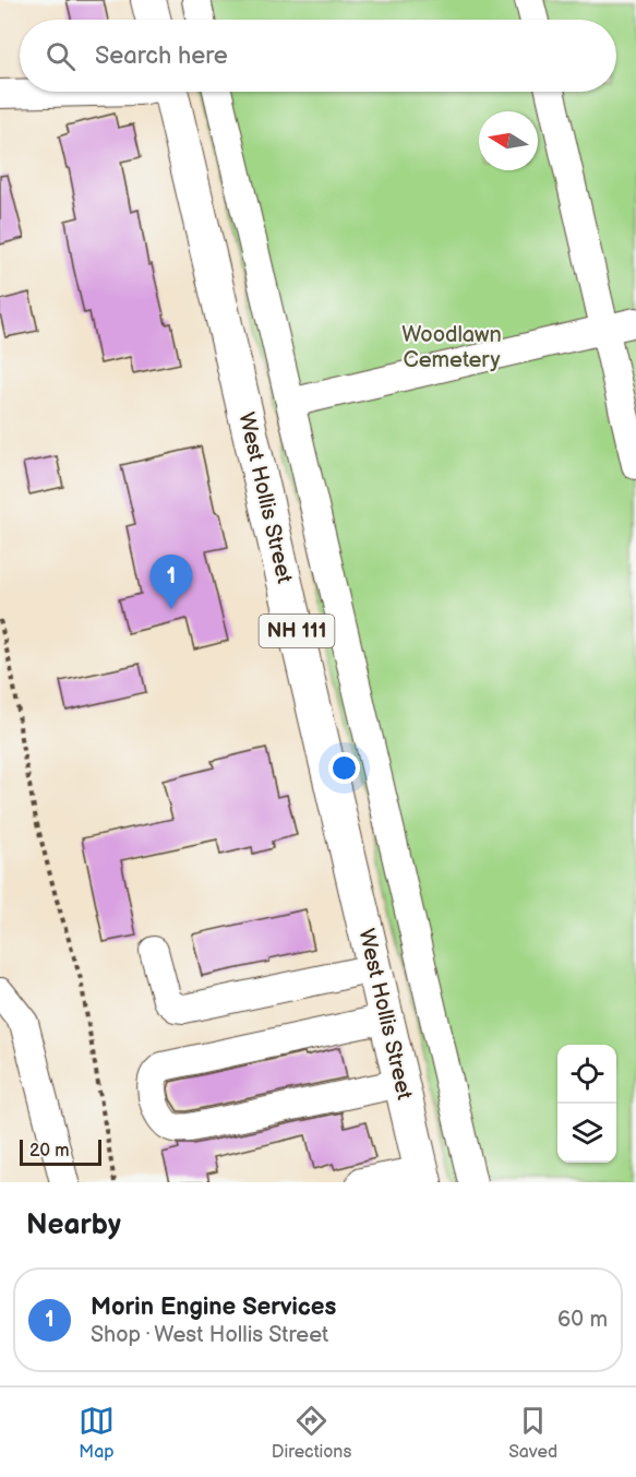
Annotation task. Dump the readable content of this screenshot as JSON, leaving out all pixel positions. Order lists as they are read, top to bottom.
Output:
{
  "streets": {
    "main road": ["West Hollis Street", "NH 111"]
  },
  "parks": ["Woodlawn Cemetery"],
  "scale_bar": "20 m",
  "north": "left",
  "page": {
    "search": "Search here",
    "pins": "1",
    "scale": "20 m",
    "heading": "Nearby",
    "list": [
      {
        "mark": "1",
        "name": "Morin Engine Services",
        "note": "Shop · West Hollis Street",
        "value": "60 m"
      }
    ],
    "nav": ["Map", "Directions", "Saved"]
  }
}
